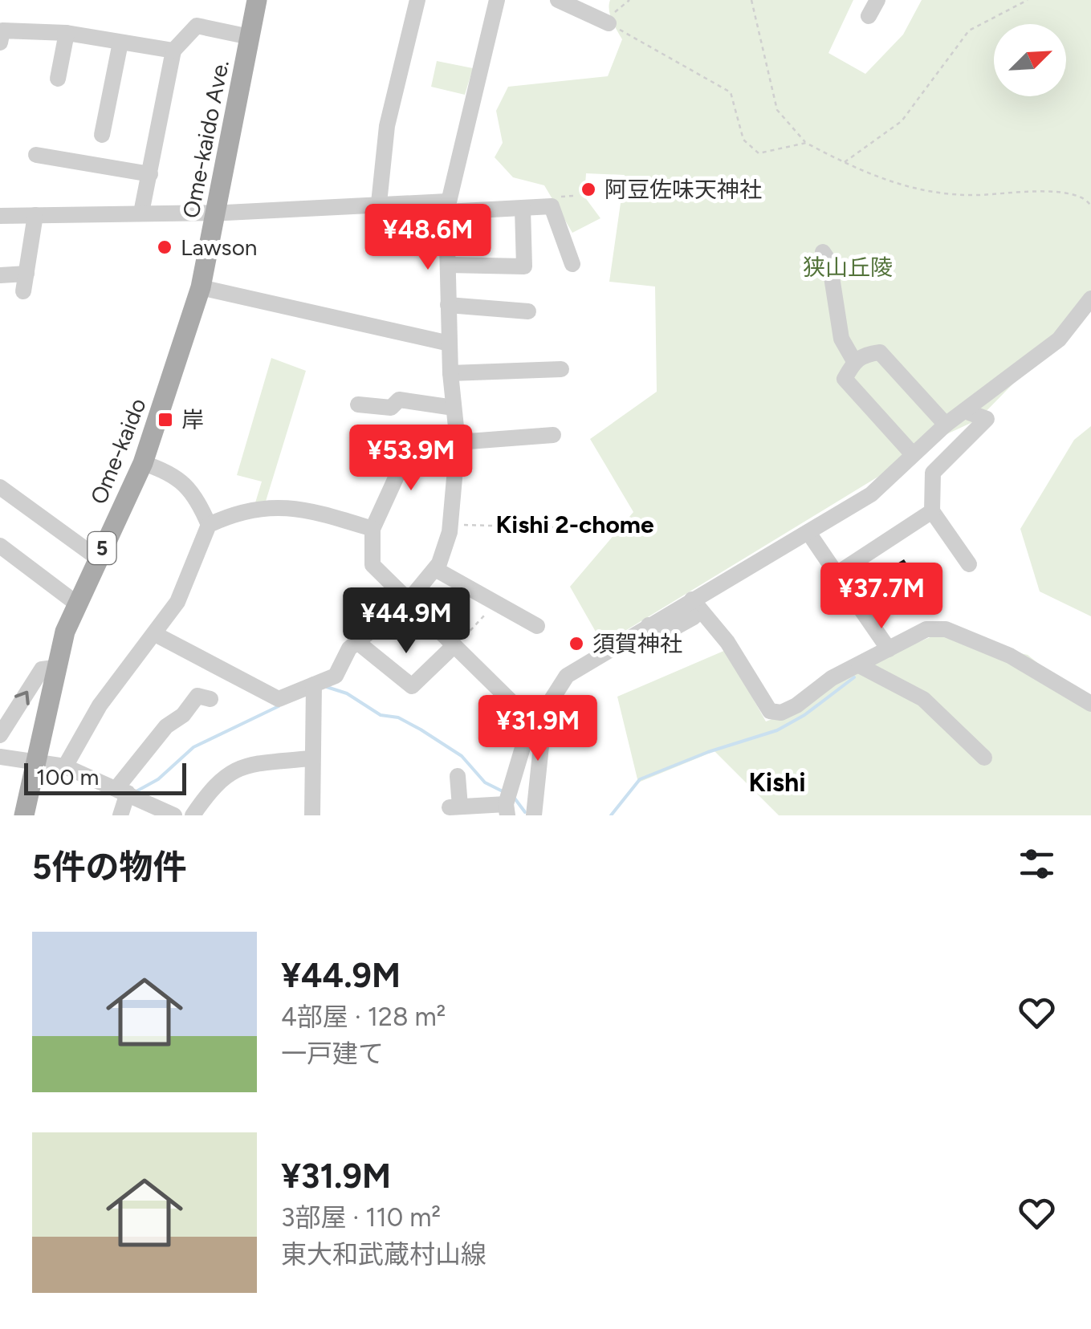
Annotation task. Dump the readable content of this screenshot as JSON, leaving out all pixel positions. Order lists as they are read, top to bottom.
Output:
{
  "streets": {
    "main road": ["Ome-kaido Ave.", "Ome-kaido", "5"]
  },
  "crossings": [
    ["Ome-kaido Ave.", "Ome-kaido"]
  ],
  "districts": ["Kishi 2-chome", "Kishi"],
  "parks": ["狭山丘陵"],
  "places": {
    "other": ["阿豆佐味天神社", "Lawson", "須賀神社"],
    "transit": ["岸"]
  },
  "scale_bar": "100 m",
  "north": "top right",
  "page": {
    "price": [
      "¥48.6M",
      "¥53.9M",
      "¥37.7M",
      "¥44.9M",
      "¥31.9M"
    ],
    "scale": "100 m",
    "heading": "5件の物件",
    "list": [
      {
        "name": "¥44.9M",
        "note": "4部屋 · 128 m² · 一戸建て"
      },
      {
        "name": "¥31.9M",
        "note": "3部屋 · 110 m² · 東大和武蔵村山線"
      }
    ]
  }
}
